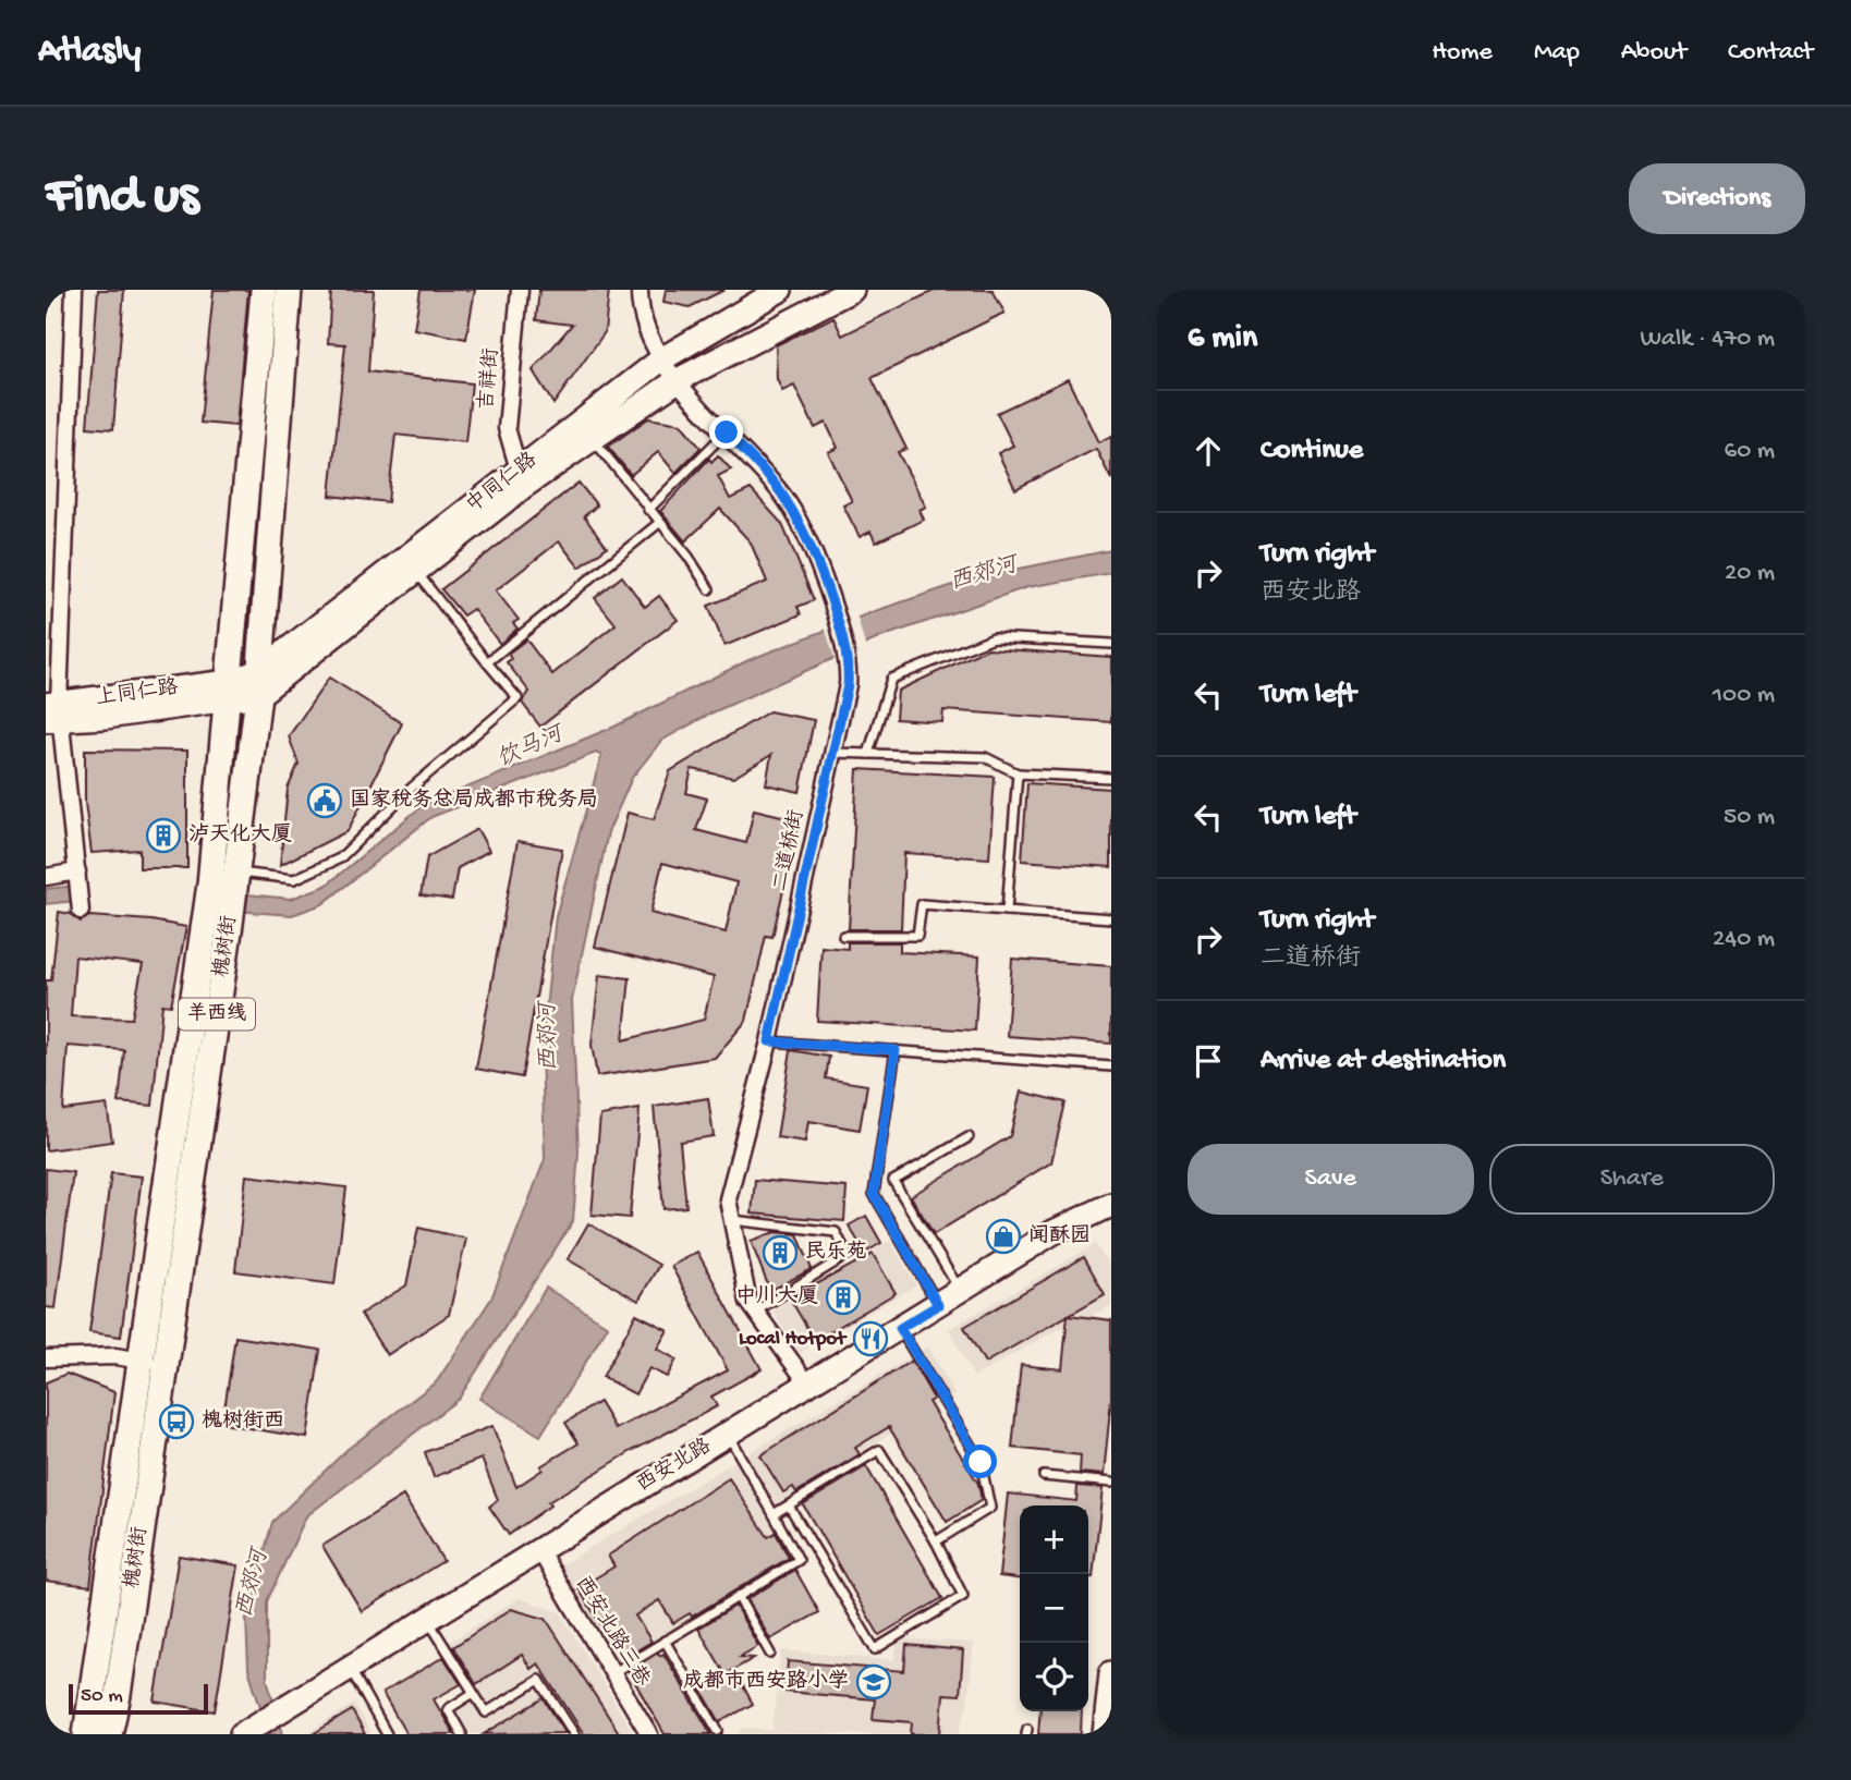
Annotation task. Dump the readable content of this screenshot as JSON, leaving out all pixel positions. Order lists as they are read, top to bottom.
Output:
{
  "streets": {
    "main road": ["槐树街", "羊西线"],
    "street": [
      "吉祥街",
      "中同仁路",
      "上同仁路",
      "二道桥街",
      "西安北路",
      "西安北路三巷"
    ]
  },
  "crossings": [
    ["吉祥街", "中同仁路"],
    ["中同仁路", "上同仁路"],
    ["中同仁路", "二道桥街"],
    ["中同仁路", "槐树街"],
    ["上同仁路", "槐树街"],
    ["二道桥街", "西安北路"],
    ["西安北路", "西安北路三巷"]
  ],
  "water": ["西郊河", "饮马河"],
  "places": {
    "public building": ["国家税务总局成都市税务局"],
    "building": ["泸天化大厦", "民乐苑", "中川大厦"],
    "shop": ["闻酥园"],
    "restaurant": ["Local Hotpot"],
    "bus stop": ["槐树街西"],
    "school or university": ["成都市西安路小学"]
  },
  "scale_bar": "50 m",
  "page": {
    "header": "Atlasly",
    "nav": [
      "Home",
      "Map",
      "About",
      "Contact"
    ],
    "buttons": [
      "Directions",
      ["Save", "Share"]
    ],
    "title": "Find us",
    "heading": ["6 min", "Walk · 470 m"],
    "list": [
      ["Continue", "60 m"],
      ["Turn right", "西安北路", "20 m"],
      ["Turn left", "100 m"],
      ["Turn left", "50 m"],
      ["Turn right", "二道桥街", "240 m"],
      "Arrive at destination"
    ],
    "map_buttons": ["+", "−"],
    "scale": "50 m"
  }
}
